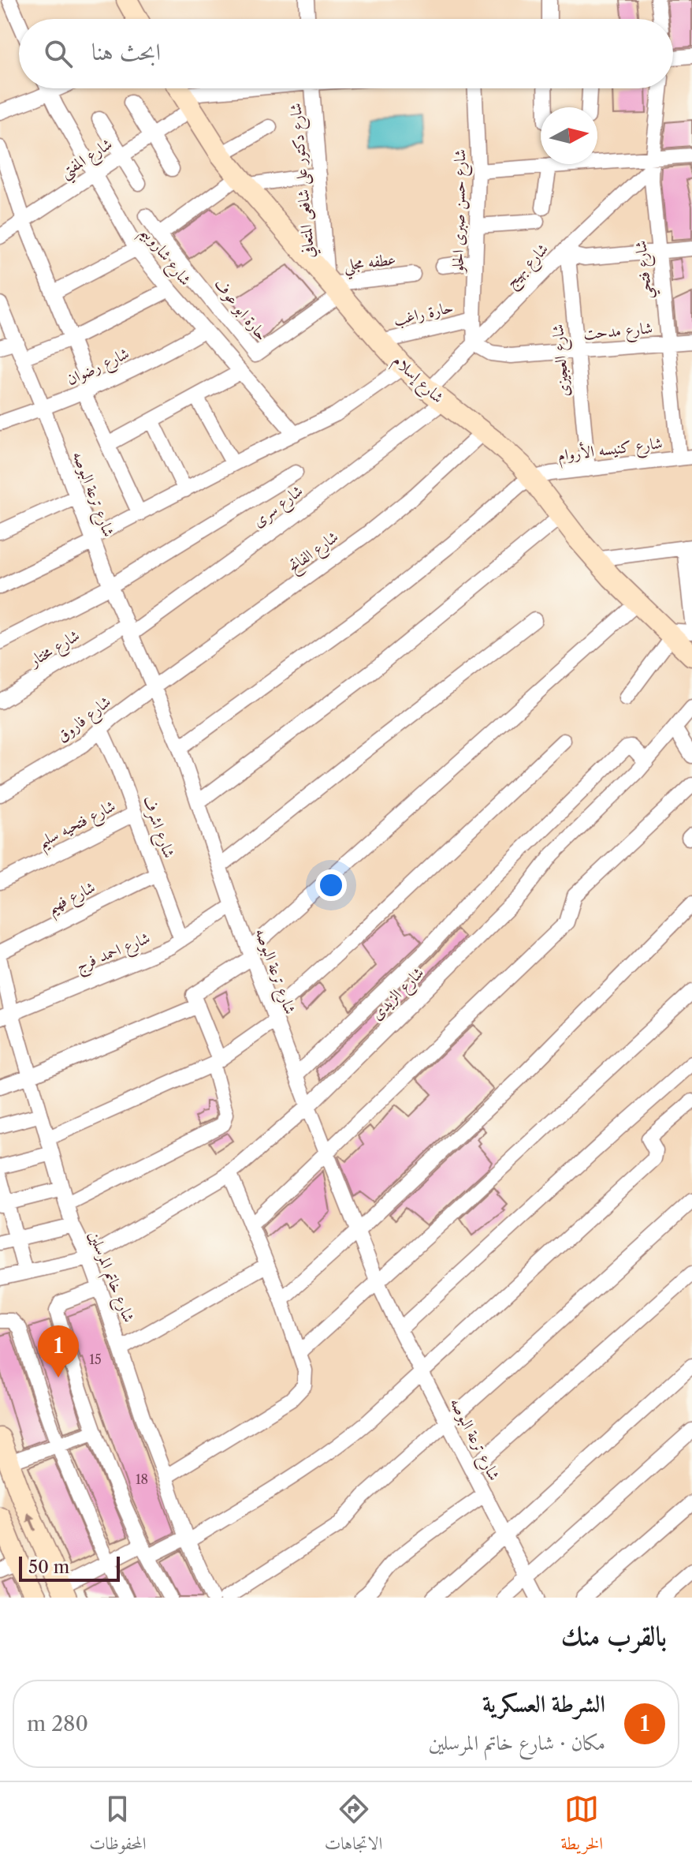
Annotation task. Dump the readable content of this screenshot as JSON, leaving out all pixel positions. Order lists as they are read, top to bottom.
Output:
{
  "streets": {
    "street": [
      "شارع المفتي",
      "شارع دكتور على شافعى المتعافي",
      "شارع حسن صبرى الحلو",
      "شارع شاروبيم",
      "عطفه مجلي",
      "شارع بهيج",
      "شارع فتحي",
      "حارة ابو عوف",
      "حارة راغب",
      "شارع مدحت",
      "شارع العجيزى",
      "شارع رضوان",
      "شارع إسلام",
      "شارع كنيسه الأروام",
      "شارع ترعة البوصه",
      "شارع سرى",
      "شارع الفاتح",
      "شارع مختار",
      "شارع فاروق",
      "شارع فتحيه سليم",
      "شارع اشرف",
      "شارع فهيم",
      "شارع احمد فرج",
      "شارع الزيدى",
      "شارع خاتم المرسلين"
    ]
  },
  "crossings": [
    ["شارع المفتي", "شارع شاروبيم"],
    ["شارع المفتي", "شارع إسلام"],
    ["شارع دكتور على شافعى المتعافي", "عطفه مجلي"],
    ["شارع دكتور على شافعى المتعافي", "حارة ابو عوف"],
    ["شارع دكتور على شافعى المتعافي", "شارع إسلام"],
    ["شارع حسن صبرى الحلو", "شارع بهيج"],
    ["شارع حسن صبرى الحلو", "حارة راغب"],
    ["شارع حسن صبرى الحلو", "شارع مدحت"],
    ["شارع شاروبيم", "شارع رضوان"],
    ["عطفه مجلي", "حارة ابو عوف"],
    ["عطفه مجلي", "شارع إسلام"],
    ["شارع بهيج", "شارع فتحي"],
    ["شارع بهيج", "شارع مدحت"],
    ["شارع بهيج", "شارع العجيزى"],
    ["شارع بهيج", "شارع إسلام"],
    ["شارع بهيج", "شارع سرى"],
    ["شارع فتحي", "شارع مدحت"],
    ["شارع فتحي", "شارع كنيسه الأروام"],
    ["حارة ابو عوف", "شارع إسلام"],
    ["حارة راغب", "شارع إسلام"],
    ["شارع مدحت", "شارع العجيزى"],
    ["شارع العجيزى", "شارع كنيسه الأروام"],
    ["شارع رضوان", "شارع ترعة البوصه"],
    ["شارع إسلام", "شارع كنيسه الأروام"],
    ["شارع إسلام", "شارع سرى"],
    ["شارع إسلام", "شارع الفاتح"],
    ["شارع ترعة البوصه", "شارع سرى"],
    ["شارع ترعة البوصه", "شارع الفاتح"],
    ["شارع ترعة البوصه", "شارع مختار"],
    ["شارع ترعة البوصه", "شارع فاروق"],
    ["شارع ترعة البوصه", "شارع احمد فرج"],
    ["شارع ترعة البوصه", "شارع الزيدى"],
    ["شارع سرى", "شارع مختار"],
    ["شارع الفاتح", "شارع فاروق"],
    ["شارع فاروق", "شارع اشرف"],
    ["شارع فتحيه سليم", "شارع اشرف"],
    ["شارع اشرف", "شارع فهيم"],
    ["شارع اشرف", "شارع احمد فرج"],
    ["شارع احمد فرج", "شارع خاتم المرسلين"],
    ["شارع الزيدى", "شارع خاتم المرسلين"]
  ],
  "house_numbers": ["15", "18"],
  "scale_bar": "50 m",
  "north": "right",
  "page": {
    "search": "ابحث هنا",
    "pins": "1",
    "scale": "50 m",
    "heading": "بالقرب منك",
    "list": [
      {
        "mark": "1",
        "name": "الشرطة العسكرية",
        "note": "مكان · شارع خاتم المرسلين",
        "value": "280 m"
      }
    ],
    "nav": ["الخريطة", "الاتجاهات", "المحفوظات"]
  }
}
